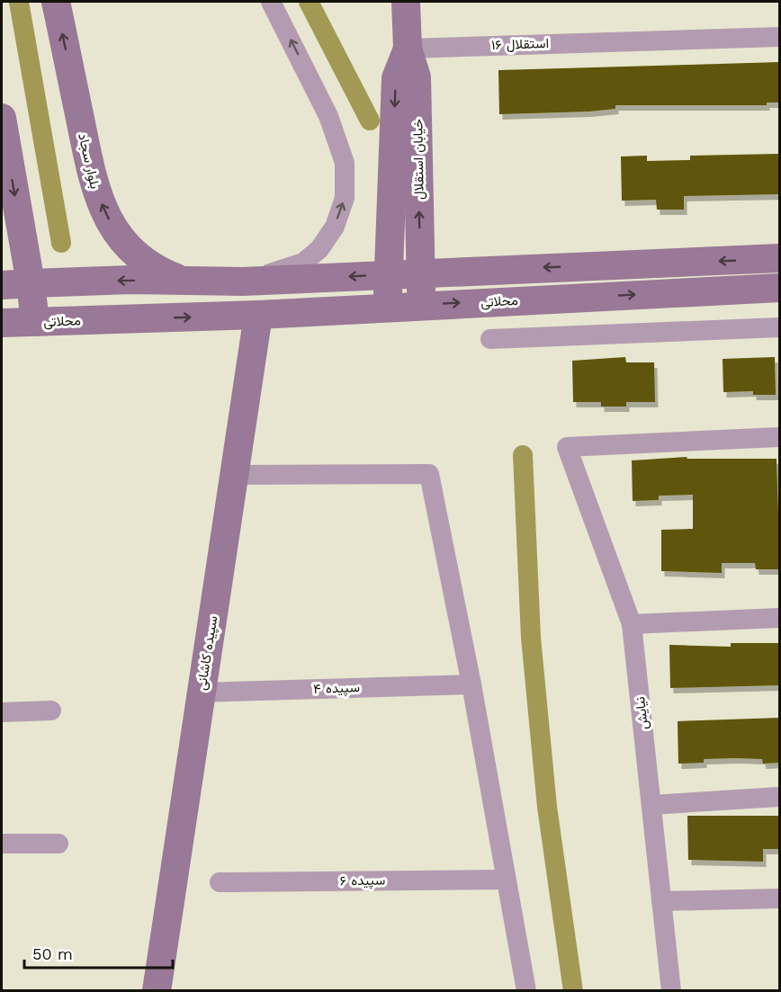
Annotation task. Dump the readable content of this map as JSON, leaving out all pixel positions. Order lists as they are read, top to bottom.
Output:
{
  "streets": {
    "main road": [
      "خیابان استقلال",
      "بلوار سجاد",
      "محلاتی",
      "سپیده کاشانی"
    ],
    "street": [
      "استقلال ۱۶",
      "سپیده ۴",
      "نیایش",
      "سپیده ۶"
    ]
  },
  "crossings": [
    ["استقلال ۱۶", "خیابان استقلال"],
    ["خیابان استقلال", "محلاتی"],
    ["محلاتی", "سپیده کاشانی"],
    ["سپیده کاشانی", "سپیده ۴"]
  ],
  "scale_bar": "50 m"
}
